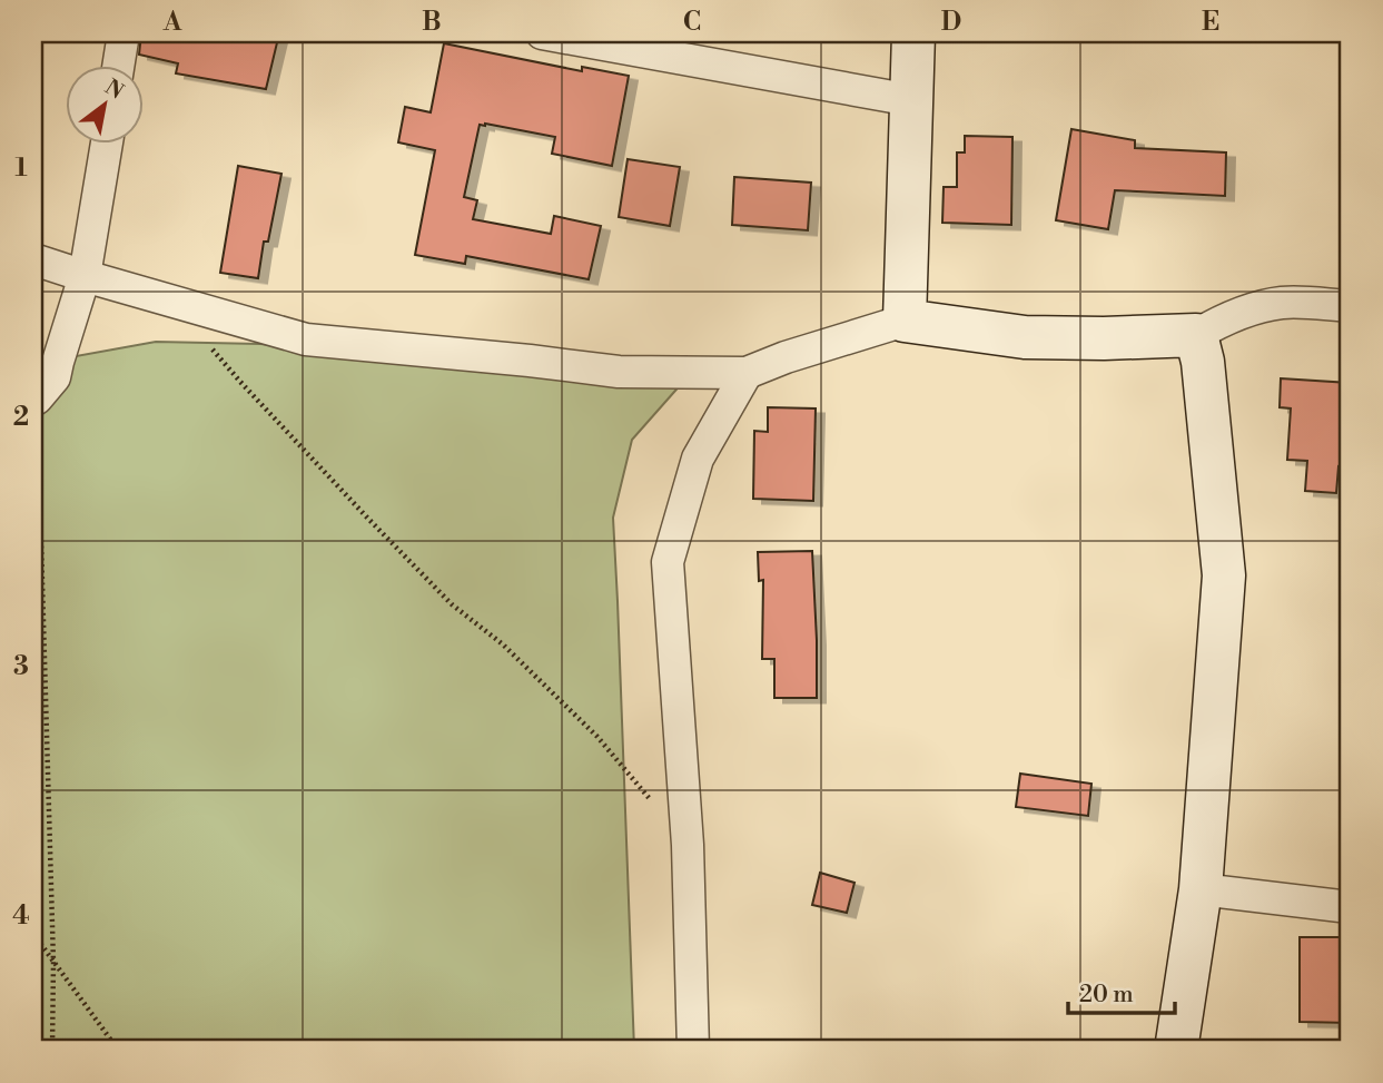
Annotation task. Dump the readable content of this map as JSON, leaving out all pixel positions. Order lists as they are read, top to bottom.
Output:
{
  "scale_bar": "20 m",
  "north": "top right",
  "grid": {
    "columns": [
      "A",
      "B",
      "C",
      "D",
      "E"
    ],
    "rows": [
      "1",
      "2",
      "3",
      "4"
    ]
  }
}
